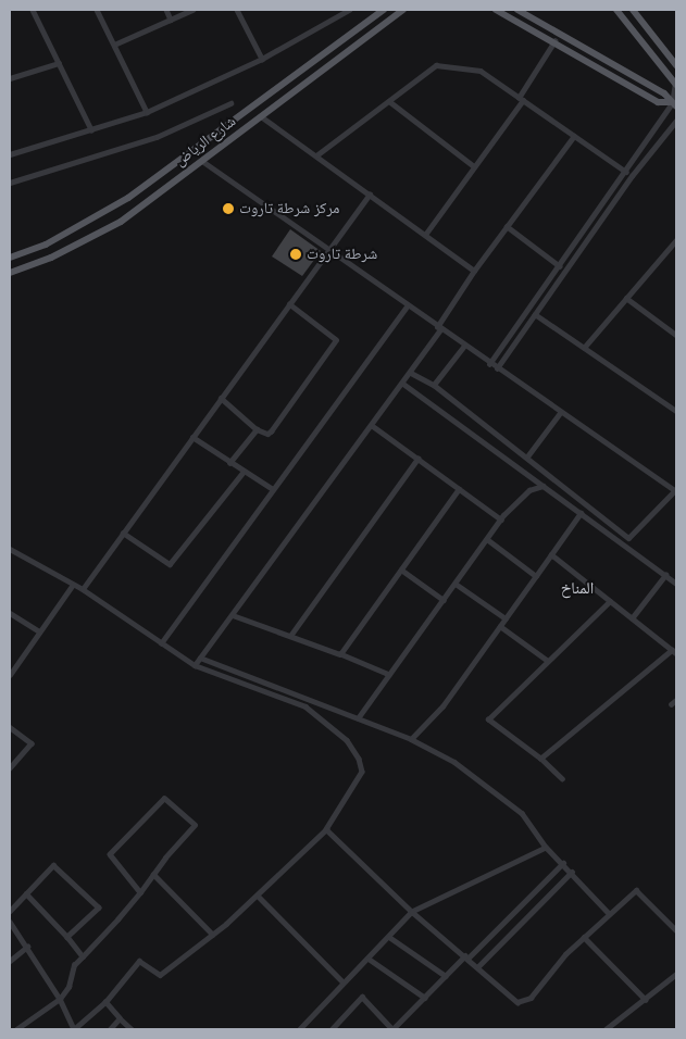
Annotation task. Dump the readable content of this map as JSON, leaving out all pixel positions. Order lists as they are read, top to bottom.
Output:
{
  "streets": {
    "main road": ["شارع الرياض"]
  },
  "districts": ["المناخ"],
  "places": ["مركز شرطة تاروت", "شرطة تاروت"]
}
